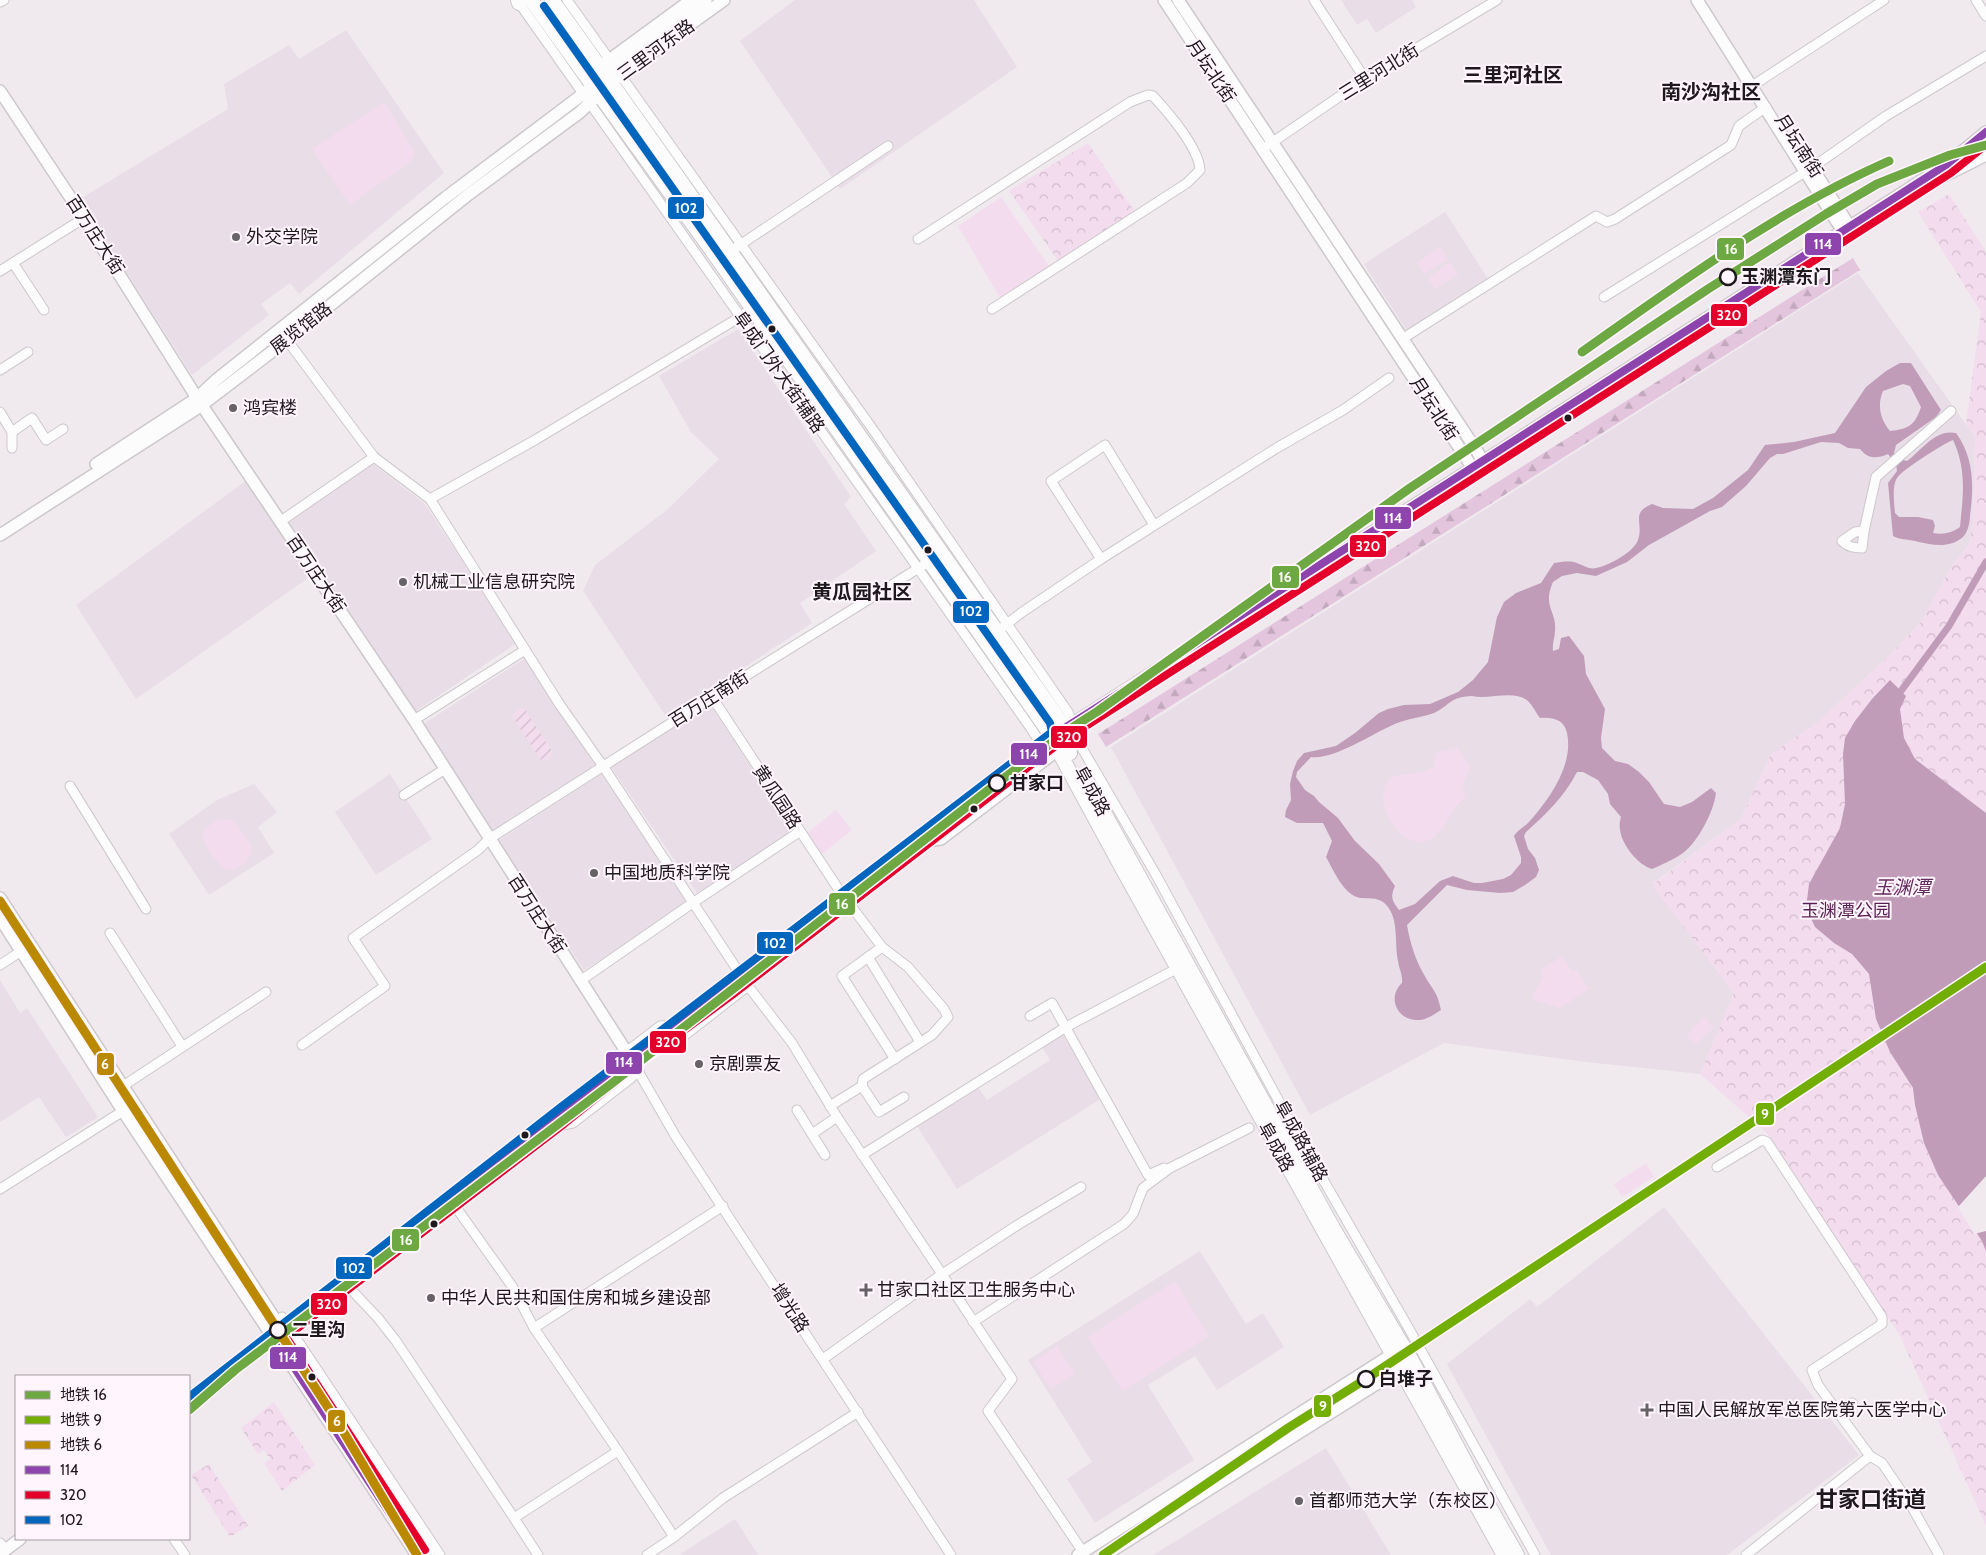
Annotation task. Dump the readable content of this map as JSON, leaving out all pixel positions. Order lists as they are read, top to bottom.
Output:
{
  "streets": {
    "highway": ["阜成路"],
    "main road": [
      "三里河东路",
      "月坛北街",
      "月坛南街",
      "百万庄大街",
      "展览馆路"
    ],
    "street": [
      "三里河北街",
      "百万庄南街",
      "黄瓜园路",
      "阜成路辅路",
      "增光路"
    ]
  },
  "crossings": [
    ["月坛北街", "三里河北街"],
    ["百万庄大街", "展览馆路"],
    ["百万庄大街", "百万庄南街"],
    ["百万庄大街", "增光路"],
    ["百万庄南街", "黄瓜园路"],
    ["阜成路", "阜成路辅路"]
  ],
  "districts": [
    "三里河社区",
    "南沙沟社区",
    "黄瓜园社区",
    "甘家口街道"
  ],
  "water": ["玉渊潭"],
  "parks": ["玉渊潭公园"],
  "places": {
    "other": [
      "外交学院",
      "玉渊潭东门",
      "鸿宾楼",
      "机械工业信息研究院",
      "甘家口",
      "中国地质科学院",
      "京剧票友",
      "中华人民共和国住房和城乡建设部",
      "二里沟",
      "白堆子",
      "首都师范大学（东校区）"
    ],
    "health": ["甘家口社区卫生服务中心", "中国人民解放军总医院第六医学中心"]
  },
  "lines": [
    "transit line 102",
    "transit line 114",
    "metro line 16",
    "transit line 320",
    "metro line 6",
    "metro line 9"
  ],
  "legend": [
    "地铁 16",
    "地铁 9",
    "地铁 6",
    "114",
    "320",
    "102"
  ]
}
